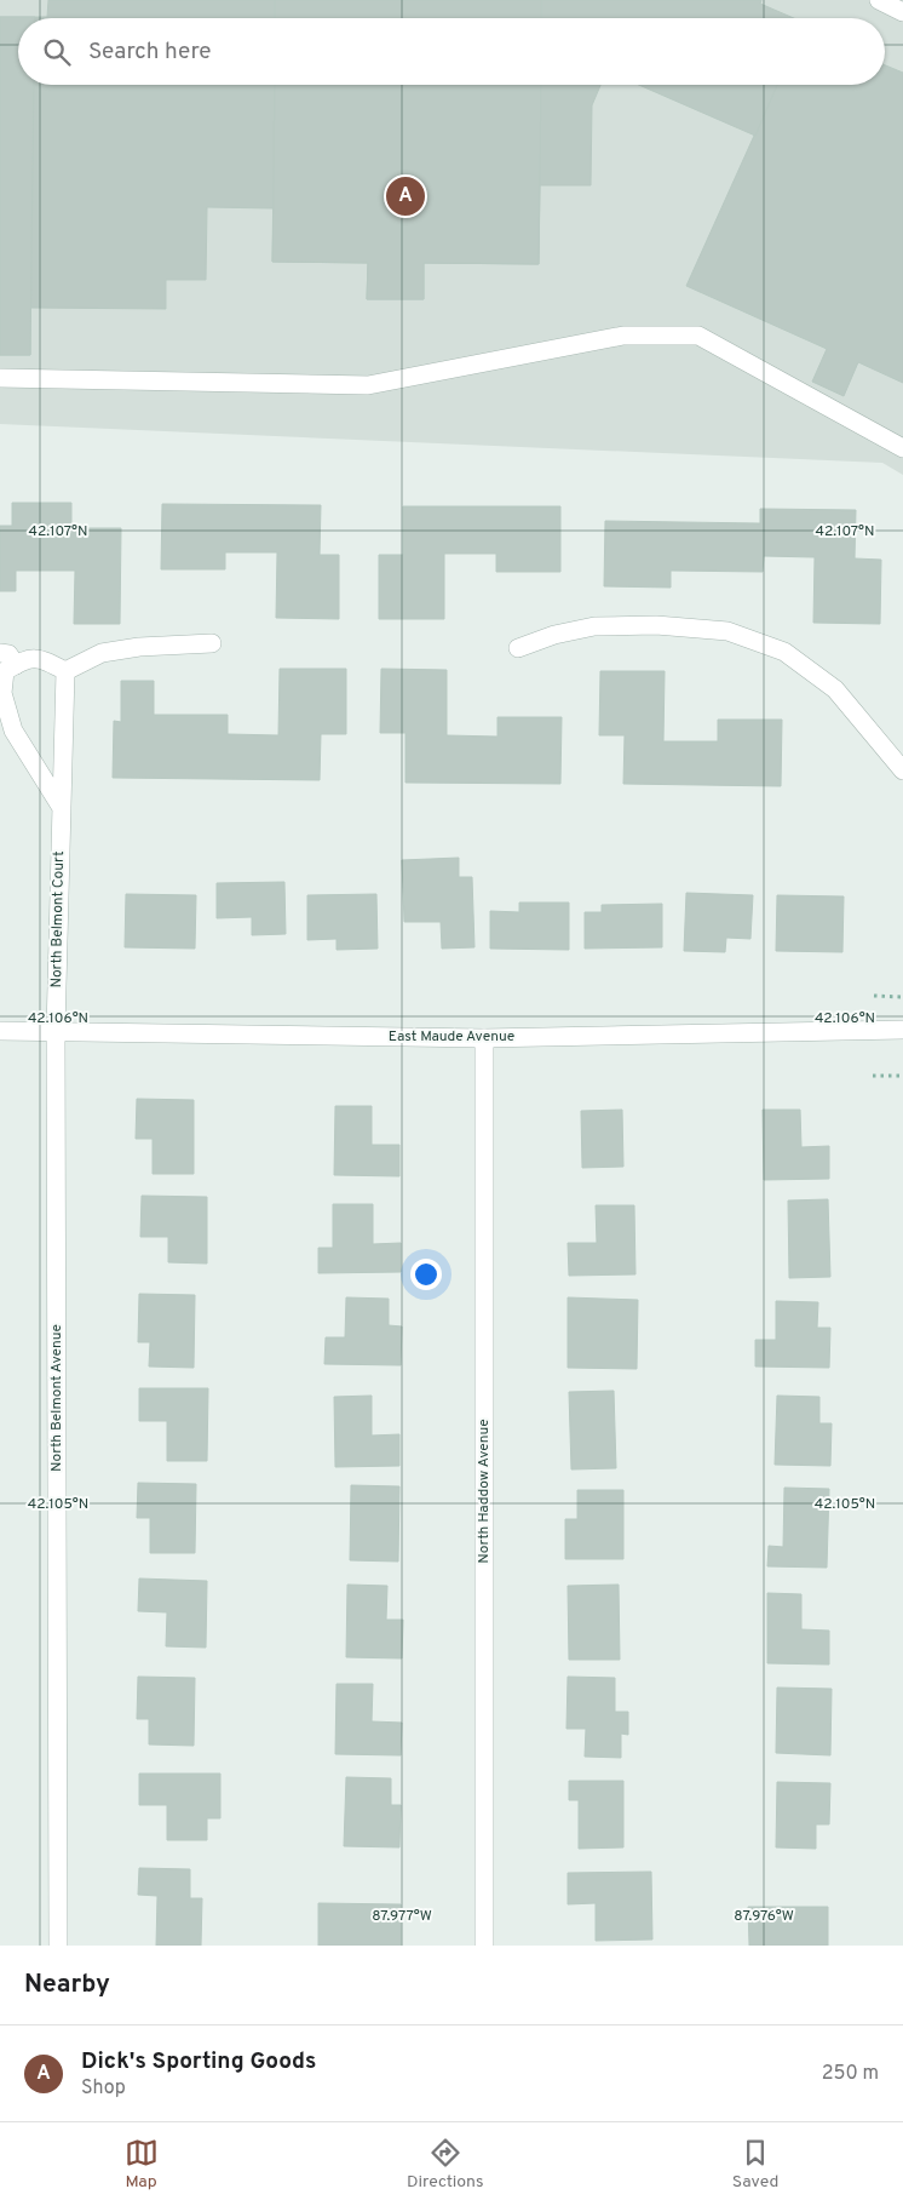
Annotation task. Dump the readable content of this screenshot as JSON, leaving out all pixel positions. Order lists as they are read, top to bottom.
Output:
{
  "streets": {
    "street": [
      "North Belmont Court",
      "East Maude Avenue",
      "North Belmont Avenue",
      "North Haddow Avenue"
    ]
  },
  "crossings": [
    ["North Belmont Court", "East Maude Avenue"],
    ["North Belmont Court", "North Belmont Avenue"],
    ["East Maude Avenue", "North Belmont Avenue"],
    ["East Maude Avenue", "North Haddow Avenue"]
  ],
  "page": {
    "search": "Search here",
    "pins": "A",
    "heading": "Nearby",
    "list": [
      {
        "mark": "A",
        "name": "Dick's Sporting Goods",
        "note": "Shop",
        "value": "250 m"
      }
    ],
    "nav": ["Map", "Directions", "Saved"]
  },
  "coordinates": [
    "42.107°N",
    "42.106°N",
    "42.105°N",
    "87.977°W",
    "87.976°W"
  ]
}
